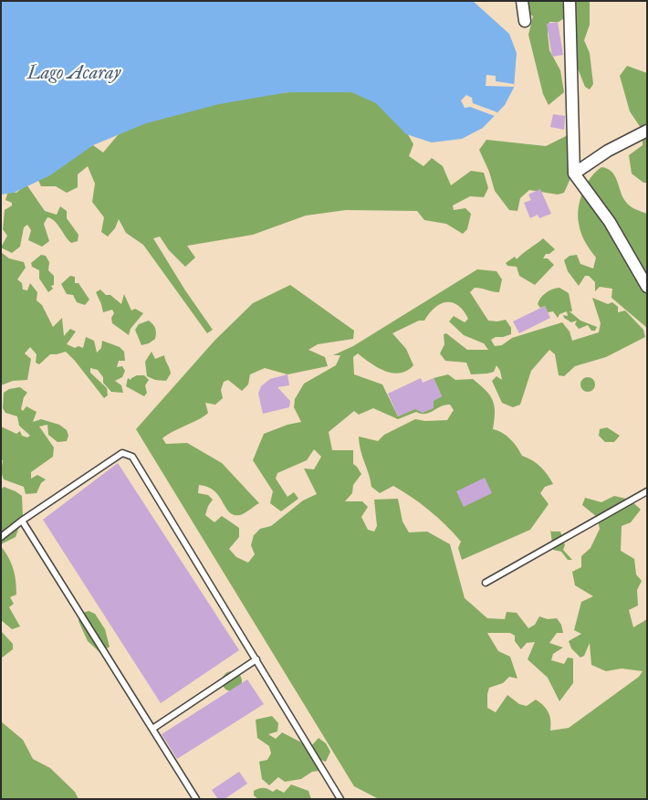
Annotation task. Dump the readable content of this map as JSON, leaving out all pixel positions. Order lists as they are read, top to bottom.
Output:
{
  "water": ["Lago Acaray"]
}
